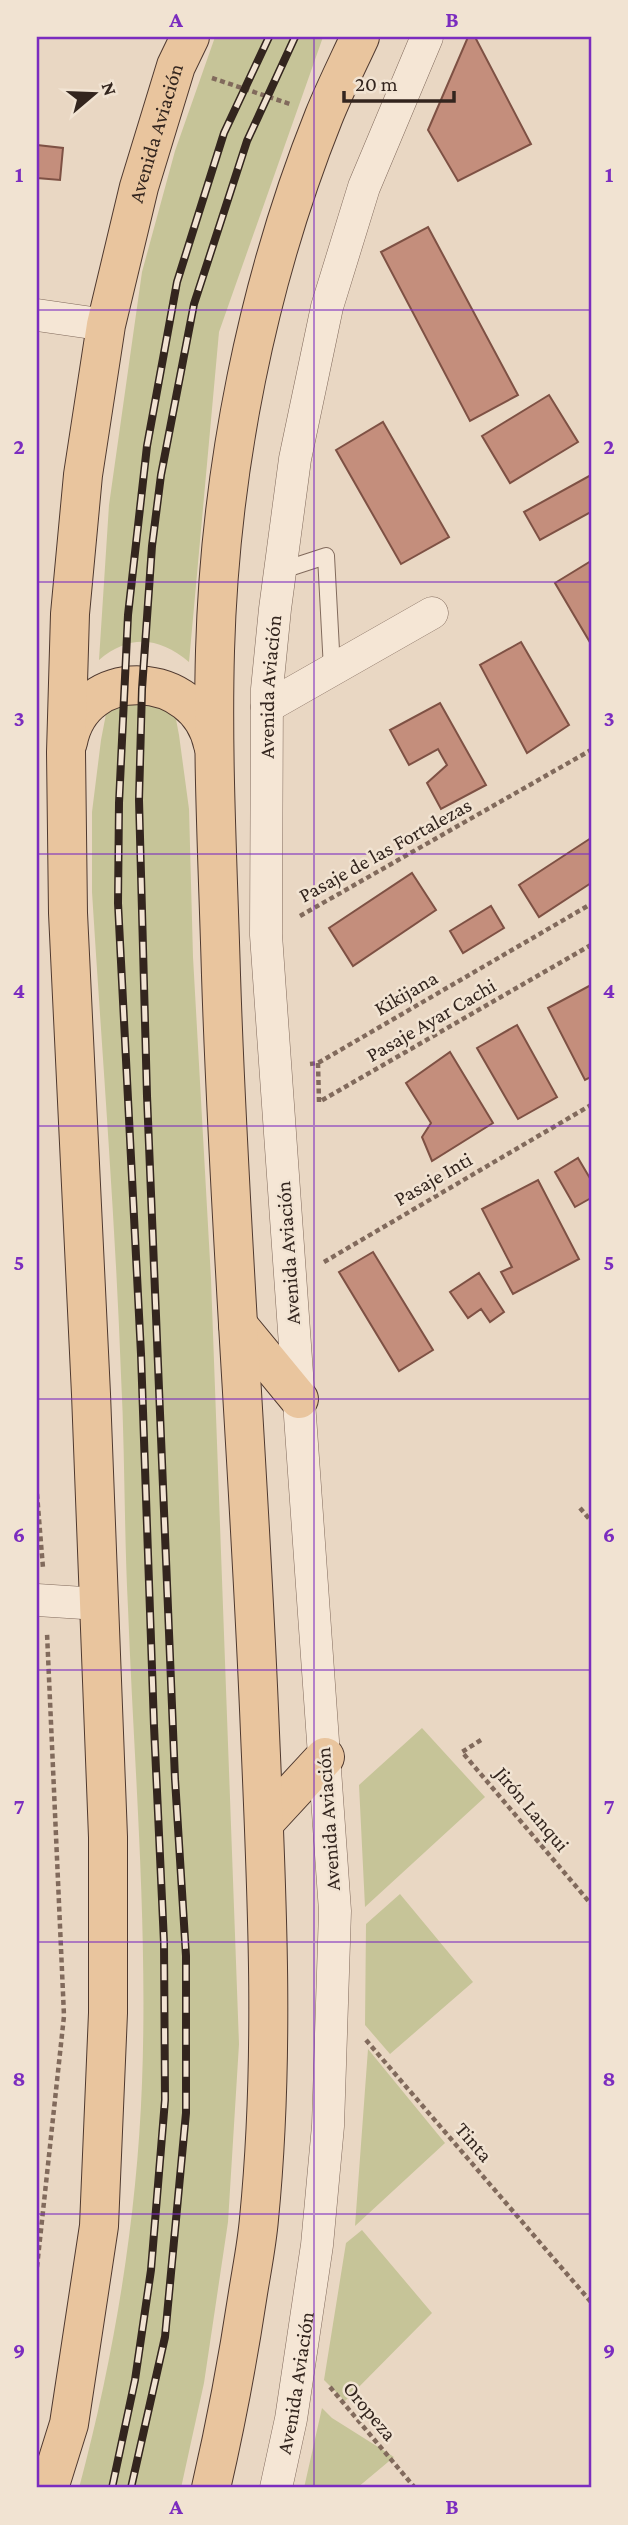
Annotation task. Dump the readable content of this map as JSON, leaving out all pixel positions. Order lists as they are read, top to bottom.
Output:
{
  "streets": {
    "main road": ["Avenida Aviación"],
    "path": [
      "Pasaje de las Fortalezas",
      "Kikijana",
      "Pasaje Ayar Cachi",
      "Pasaje Inti",
      "Jirón Lanqui",
      "Tinta",
      "Oropeza"
    ]
  },
  "crossings": [
    ["Avenida Aviación", "Pasaje de las Fortalezas"],
    ["Avenida Aviación", "Kikijana"],
    ["Avenida Aviación", "Pasaje Inti"],
    ["Avenida Aviación", "Tinta"],
    ["Avenida Aviación", "Oropeza"],
    ["Kikijana", "Pasaje Ayar Cachi"]
  ],
  "scale_bar": "20 m",
  "north": "right",
  "grid": {
    "columns": ["A", "B"],
    "rows": [
      "1",
      "2",
      "3",
      "4",
      "5",
      "6",
      "7",
      "8",
      "9"
    ]
  }
}
